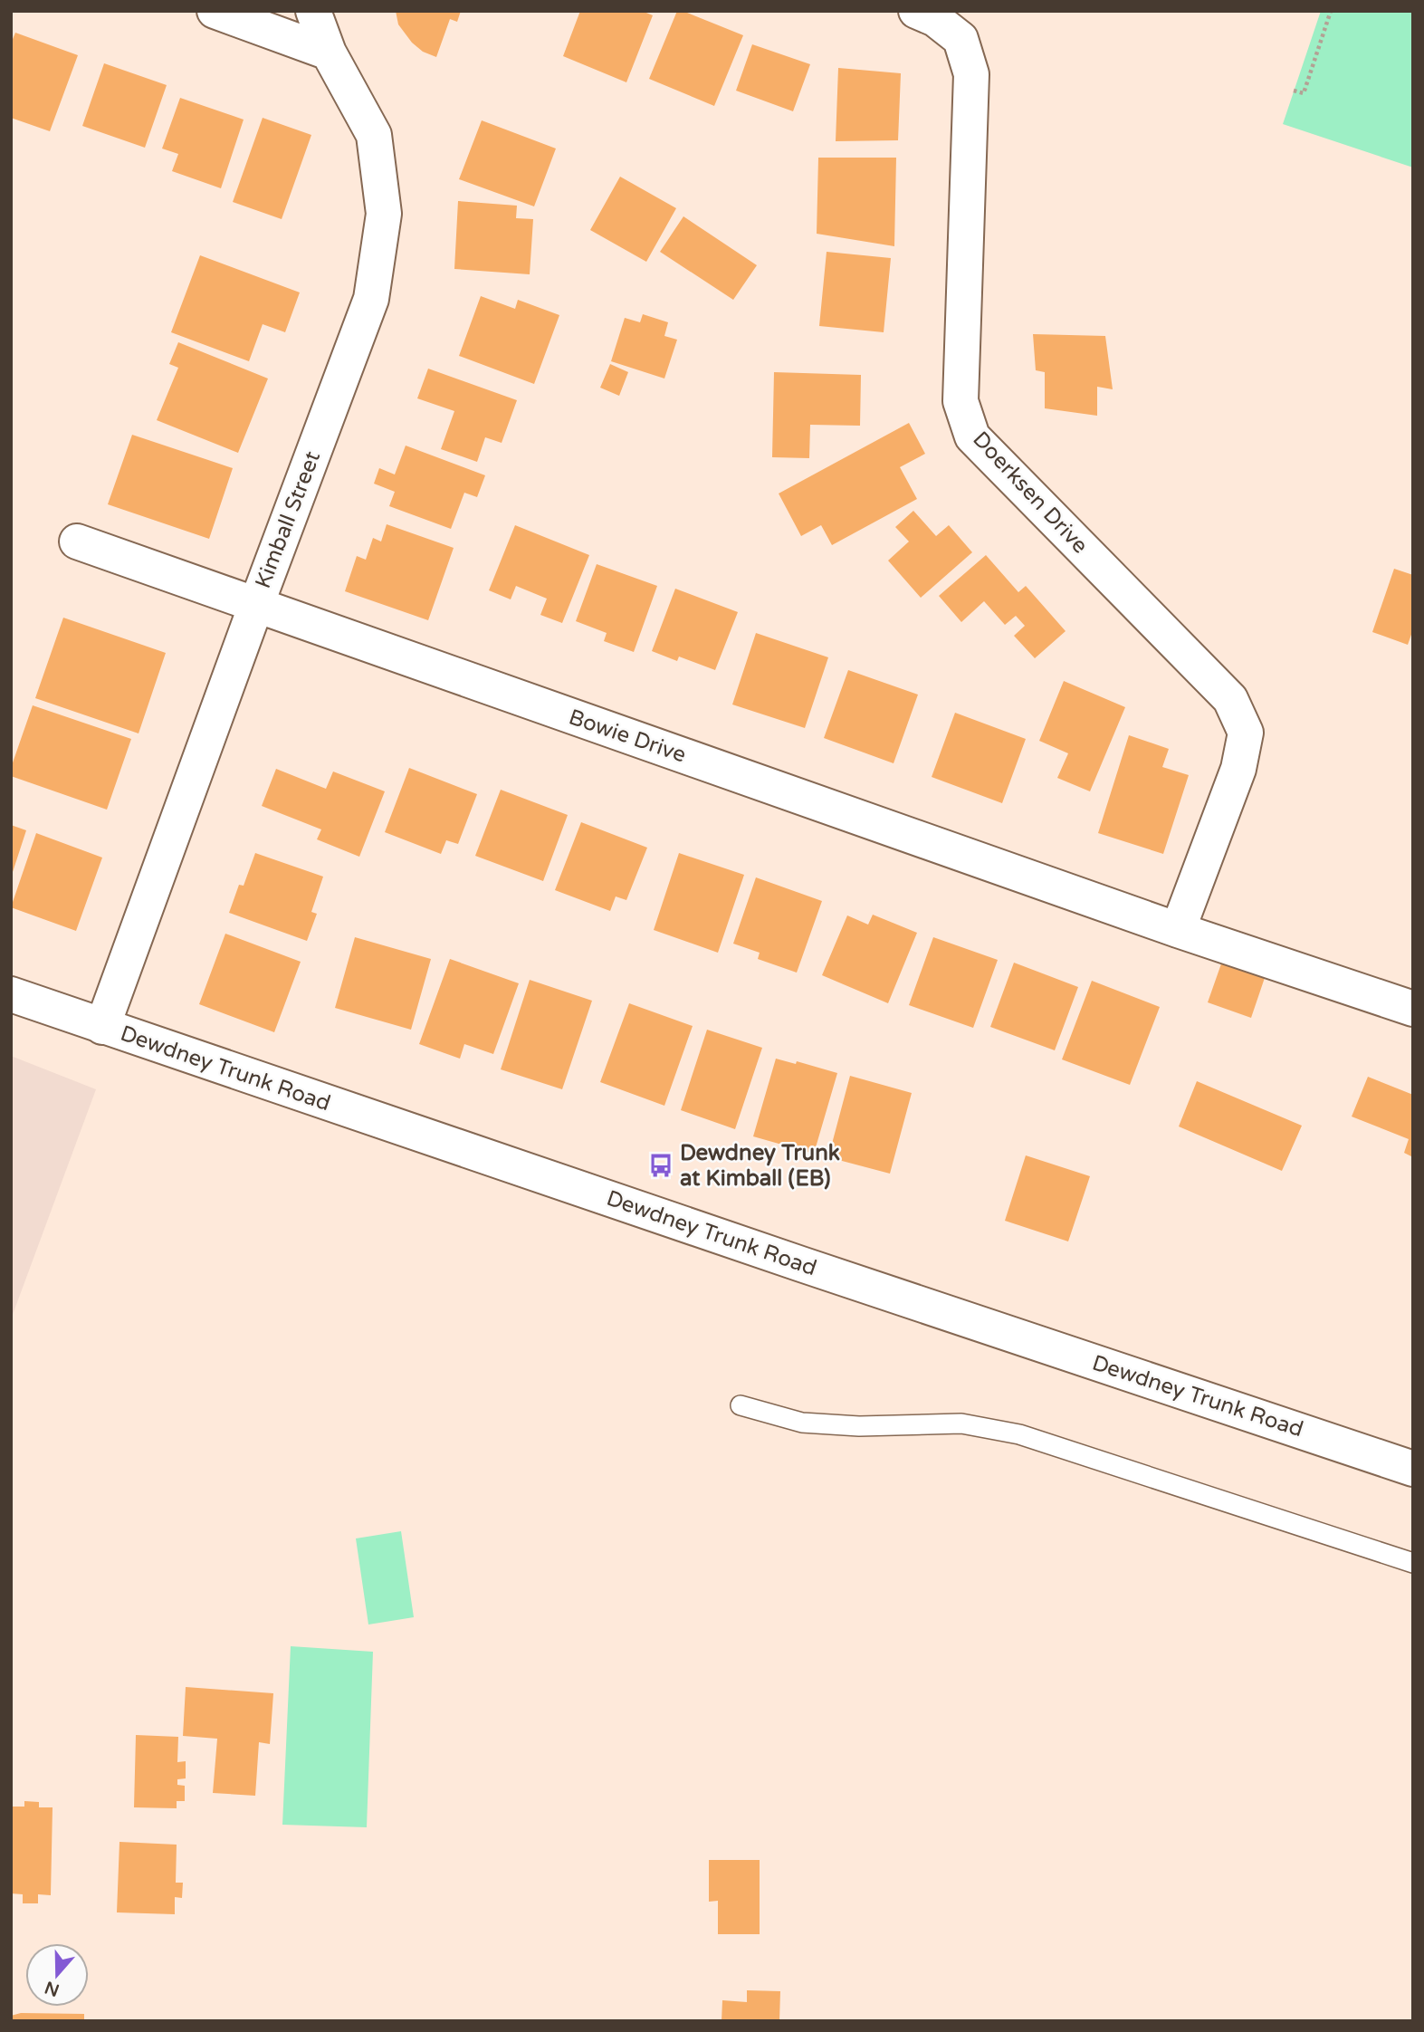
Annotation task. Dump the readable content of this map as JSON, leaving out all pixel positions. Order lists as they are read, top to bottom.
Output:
{
  "streets": {
    "street": [
      "Doerksen Drive",
      "Kimball Street",
      "Bowie Drive",
      "Dewdney Trunk Road"
    ]
  },
  "crossings": [
    ["Doerksen Drive", "Bowie Drive"],
    ["Kimball Street", "Bowie Drive"],
    ["Kimball Street", "Dewdney Trunk Road"]
  ],
  "places": {
    "bus stop": ["Dewdney Trunk at Kimball (EB)"]
  },
  "north": "bottom"
}
